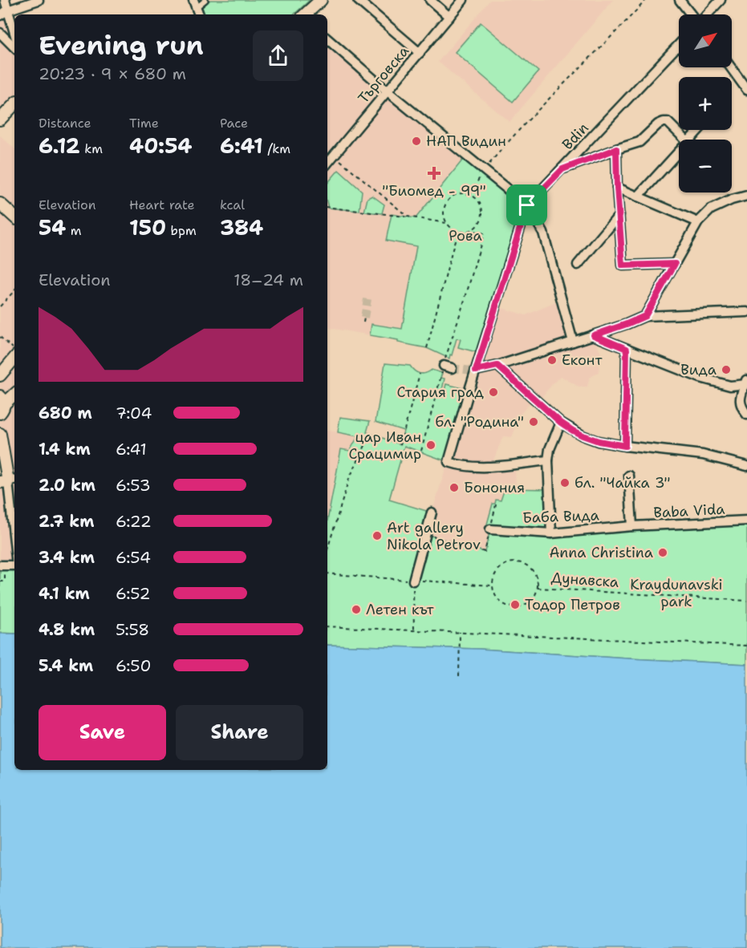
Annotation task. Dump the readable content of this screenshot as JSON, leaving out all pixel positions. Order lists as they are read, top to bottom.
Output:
{
  "streets": {
    "street": [
      "Търговска",
      "Bdin",
      "Baba Vida",
      "Баба Вида"
    ],
    "path": ["Дунавска"]
  },
  "crossings": [
    ["Baba Vida", "Баба Вида"]
  ],
  "parks": ["Рова", "Kraydunavski park"],
  "places": {
    "other": [
      "НАП Видин",
      "Еконт",
      "Вида",
      "Стария град",
      "бл. \"Родина\"",
      "цар Иван Срацимир",
      "бл. \"Чайка 3\"",
      "Бонония",
      "Art gallery Nikola Petrov",
      "Anna Christina",
      "Тодор Петров",
      "Летен кът"
    ],
    "health": ["\"Биомед - 99\""]
  },
  "north": "top right",
  "page": {
    "map_buttons": ["+", "−"],
    "heading": ["Evening run", "20:23 · 9 × 680 m"],
    "stats": [
      ["Distance", "6.12 km"],
      ["Time", "40:54"],
      ["Pace", "6:41 /km"],
      ["Elevation", "54 m"],
      ["Heart rate", "150 bpm"],
      ["kcal", "384"]
    ],
    "chart": ["Elevation", "18–24 m"],
    "list": [
      {
        "name": "680 m",
        "note": "7:04"
      },
      {
        "name": "1.4 km",
        "note": "6:41"
      },
      {
        "name": "2.0 km",
        "note": "6:53"
      },
      {
        "name": "2.7 km",
        "note": "6:22"
      },
      {
        "name": "3.4 km",
        "note": "6:54"
      },
      {
        "name": "4.1 km",
        "note": "6:52"
      },
      {
        "name": "4.8 km",
        "note": "5:58"
      },
      {
        "name": "5.4 km",
        "note": "6:50"
      }
    ],
    "buttons": ["Save", "Share"]
  }
}
